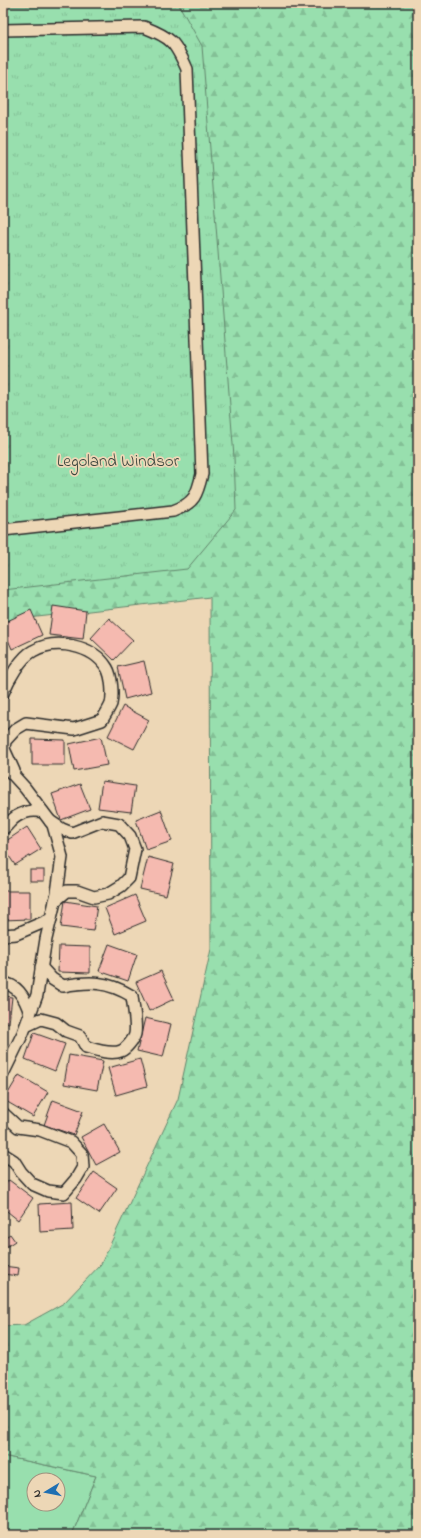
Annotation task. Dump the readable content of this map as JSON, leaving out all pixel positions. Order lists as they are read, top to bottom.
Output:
{
  "parks": ["Legoland Windsor"],
  "north": "left"
}
